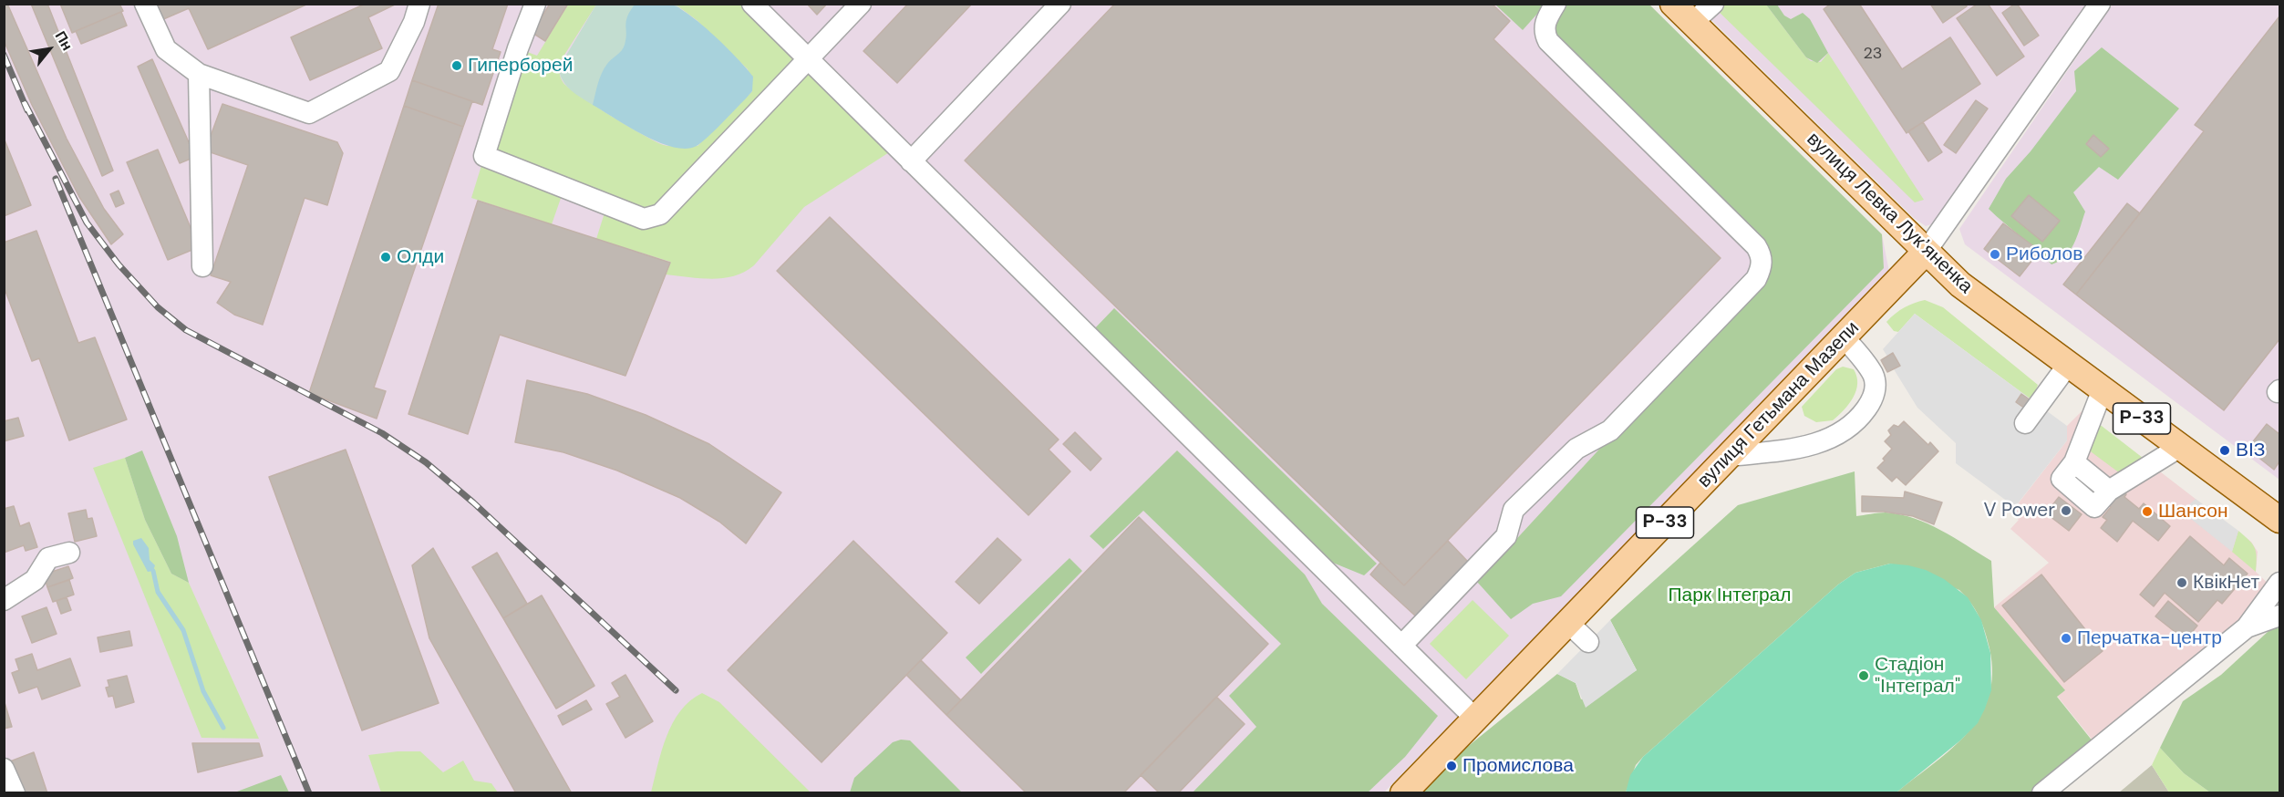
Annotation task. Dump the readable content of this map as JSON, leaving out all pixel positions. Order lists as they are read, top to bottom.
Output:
{
  "streets": {
    "main road": ["вулиця Левка Лукʼяненка", "вулиця Гетьмана Мазепи", "Р-33"]
  },
  "crossings": [
    ["вулиця Левка Лукʼяненка", "вулиця Гетьмана Мазепи"]
  ],
  "parks": ["Парк Інтеграл"],
  "places": [
    "Гиперборей",
    "Риболов",
    "Олди",
    "ВІЗ",
    "V Power",
    "Шансон",
    "КвікНет",
    "Перчатка-центр",
    "Стадіон \"Інтеграл\"",
    "Промислова"
  ],
  "house_numbers": ["23"],
  "north": "top right"
}
